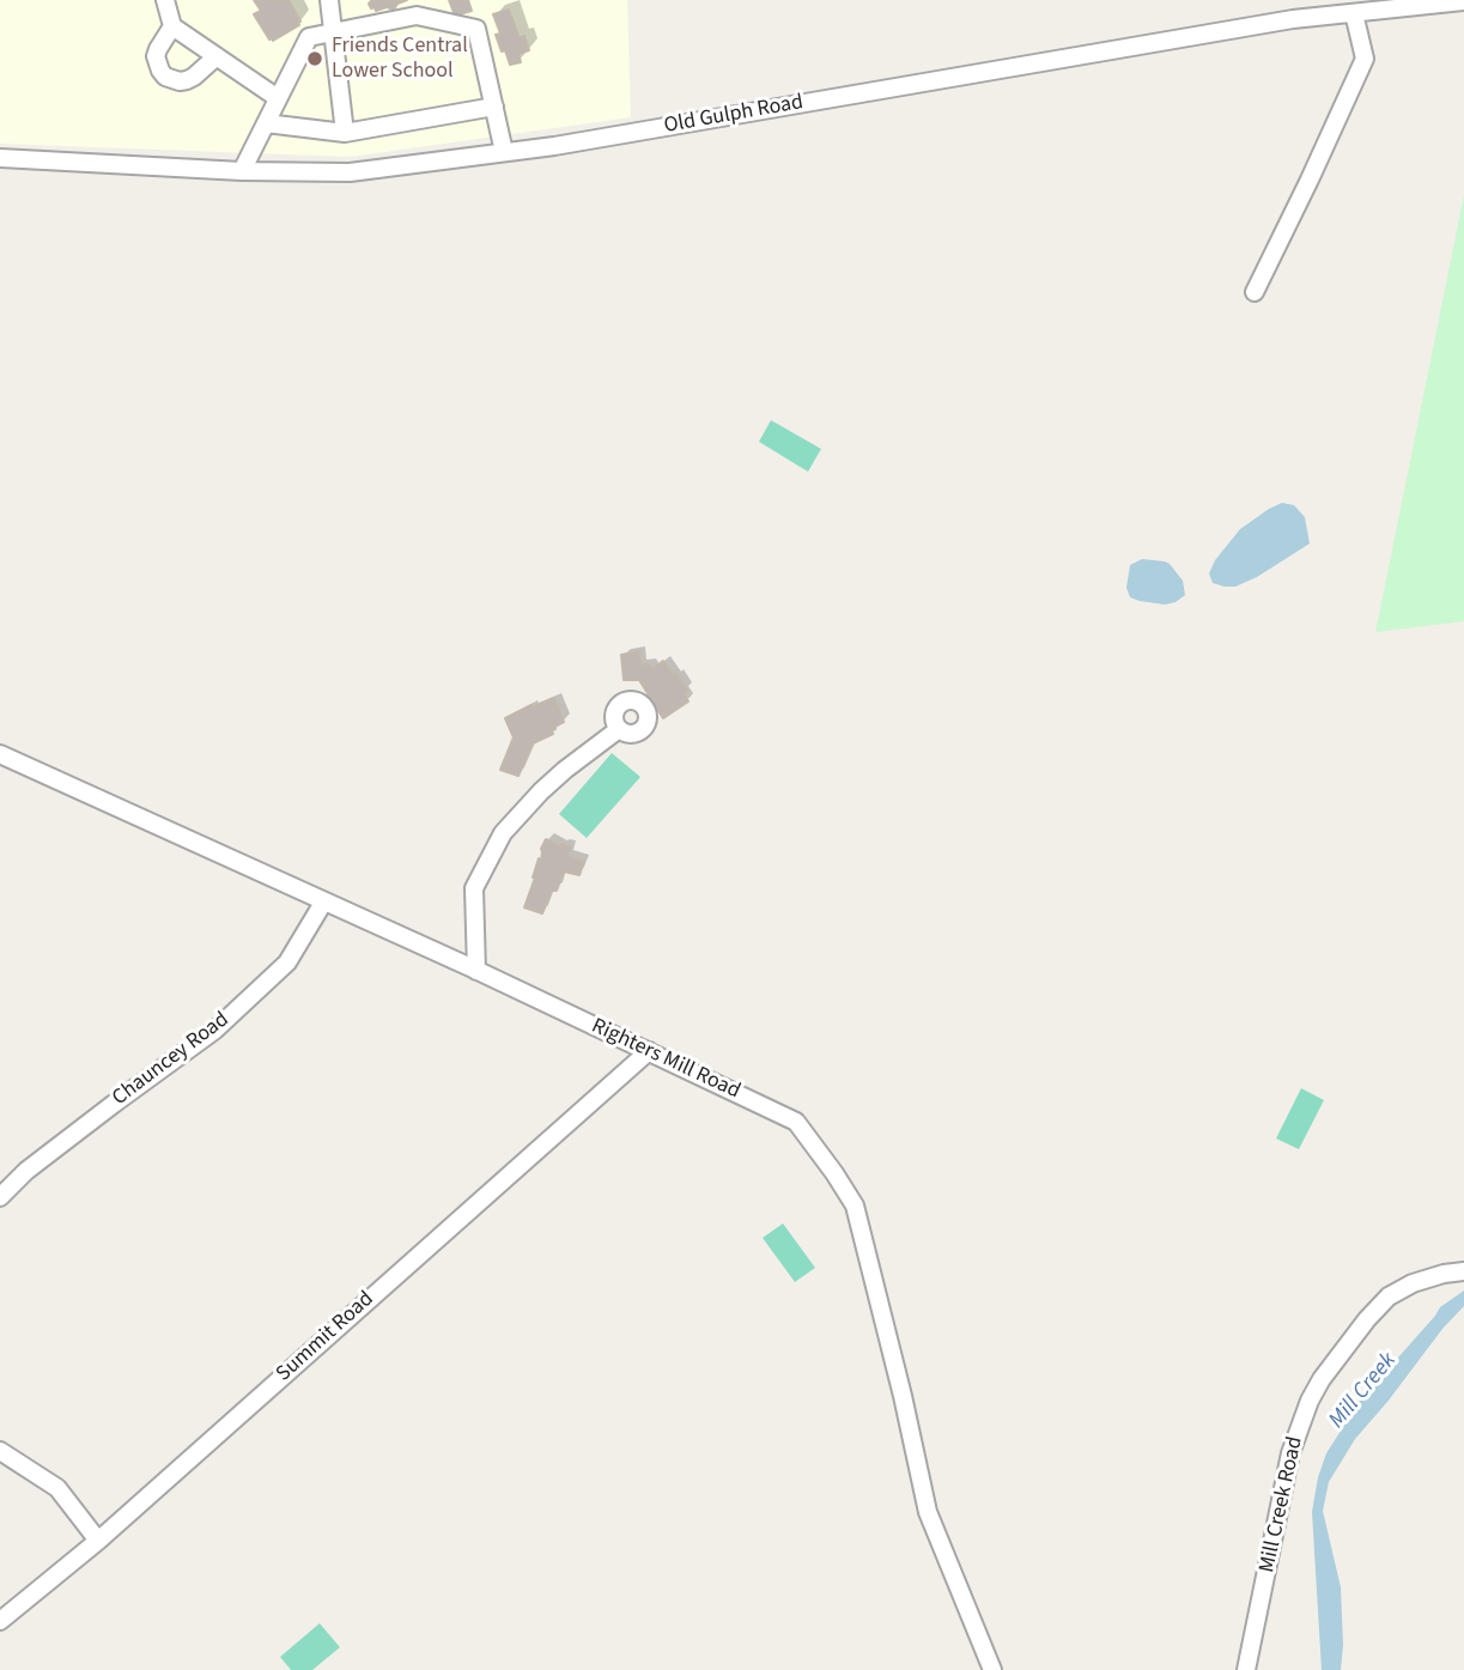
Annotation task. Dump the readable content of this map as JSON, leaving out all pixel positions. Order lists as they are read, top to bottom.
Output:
{
  "streets": {
    "street": [
      "Old Gulph Road",
      "Chauncey Road",
      "Righters Mill Road",
      "Summit Road",
      "Mill Creek Road"
    ]
  },
  "crossings": [
    ["Chauncey Road", "Righters Mill Road"],
    ["Righters Mill Road", "Summit Road"]
  ],
  "water": ["Mill Creek"],
  "places": ["Friends Central Lower School"]
}
